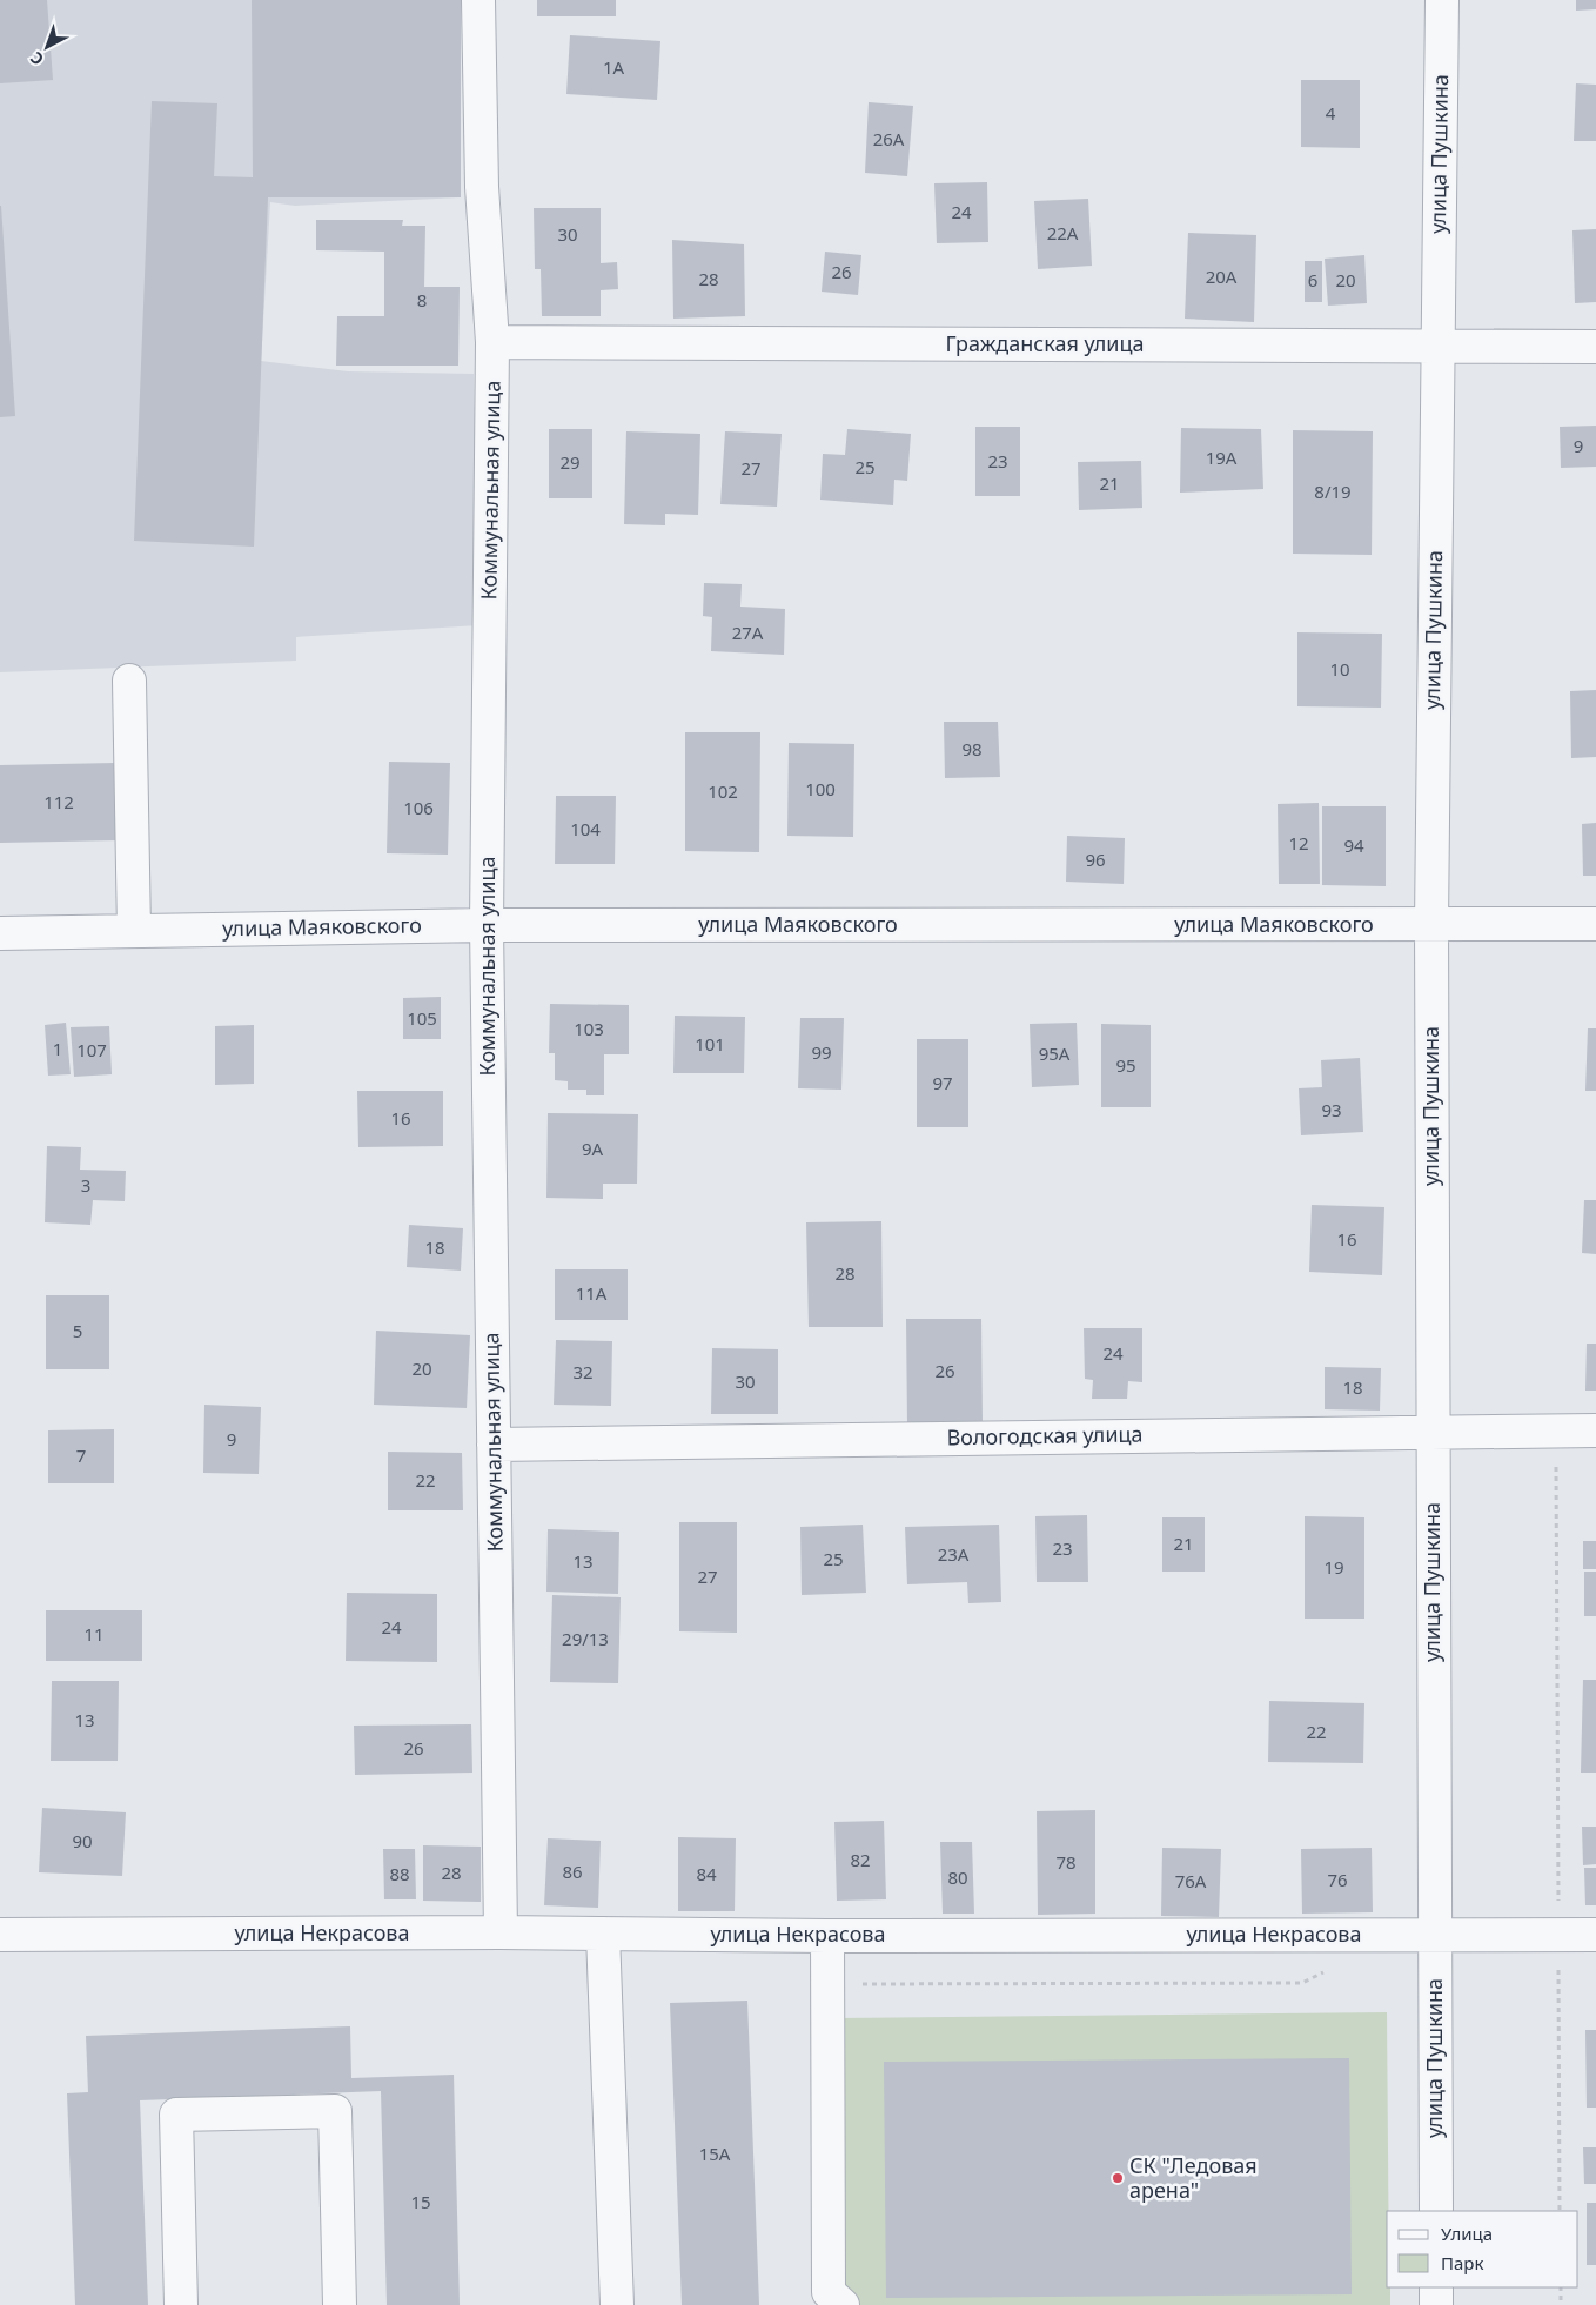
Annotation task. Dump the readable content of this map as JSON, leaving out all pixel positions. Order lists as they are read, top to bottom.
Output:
{
  "streets": {
    "street": [
      "улица Пушкина",
      "Гражданская улица",
      "Коммунальная улица",
      "улица Маяковского",
      "Вологодская улица",
      "улица Некрасова"
    ]
  },
  "crossings": [
    ["улица Пушкина", "Гражданская улица"],
    ["улица Пушкина", "улица Маяковского"],
    ["улица Пушкина", "Вологодская улица"],
    ["улица Пушкина", "улица Некрасова"],
    ["Гражданская улица", "Коммунальная улица"],
    ["Коммунальная улица", "улица Маяковского"],
    ["Коммунальная улица", "Вологодская улица"],
    ["Коммунальная улица", "улица Некрасова"]
  ],
  "places": ["СК \"Ледовая арена\""],
  "house_numbers": [
    "1А",
    "4",
    "26А",
    "24",
    "22А",
    "30",
    "26",
    "20А",
    "28",
    "6",
    "20",
    "8",
    "9",
    "19А",
    "23",
    "29",
    "25",
    "27",
    "21",
    "8/19",
    "27А",
    "10",
    "98",
    "100",
    "102",
    "112",
    "106",
    "104",
    "12",
    "94",
    "96",
    "105",
    "103",
    "101",
    "1",
    "107",
    "99",
    "95А",
    "95",
    "97",
    "93",
    "16",
    "9А",
    "3",
    "16",
    "18",
    "28",
    "11А",
    "5",
    "24",
    "20",
    "26",
    "32",
    "30",
    "18",
    "9",
    "7",
    "22",
    "21",
    "23",
    "23А",
    "25",
    "13",
    "19",
    "27",
    "24",
    "11",
    "29/13",
    "13",
    "22",
    "26",
    "90",
    "82",
    "78",
    "86",
    "28",
    "88",
    "84",
    "80",
    "76",
    "76А",
    "15А",
    "15"
  ],
  "legend": ["Улица", "Парк"],
  "north": "bottom left"
}
